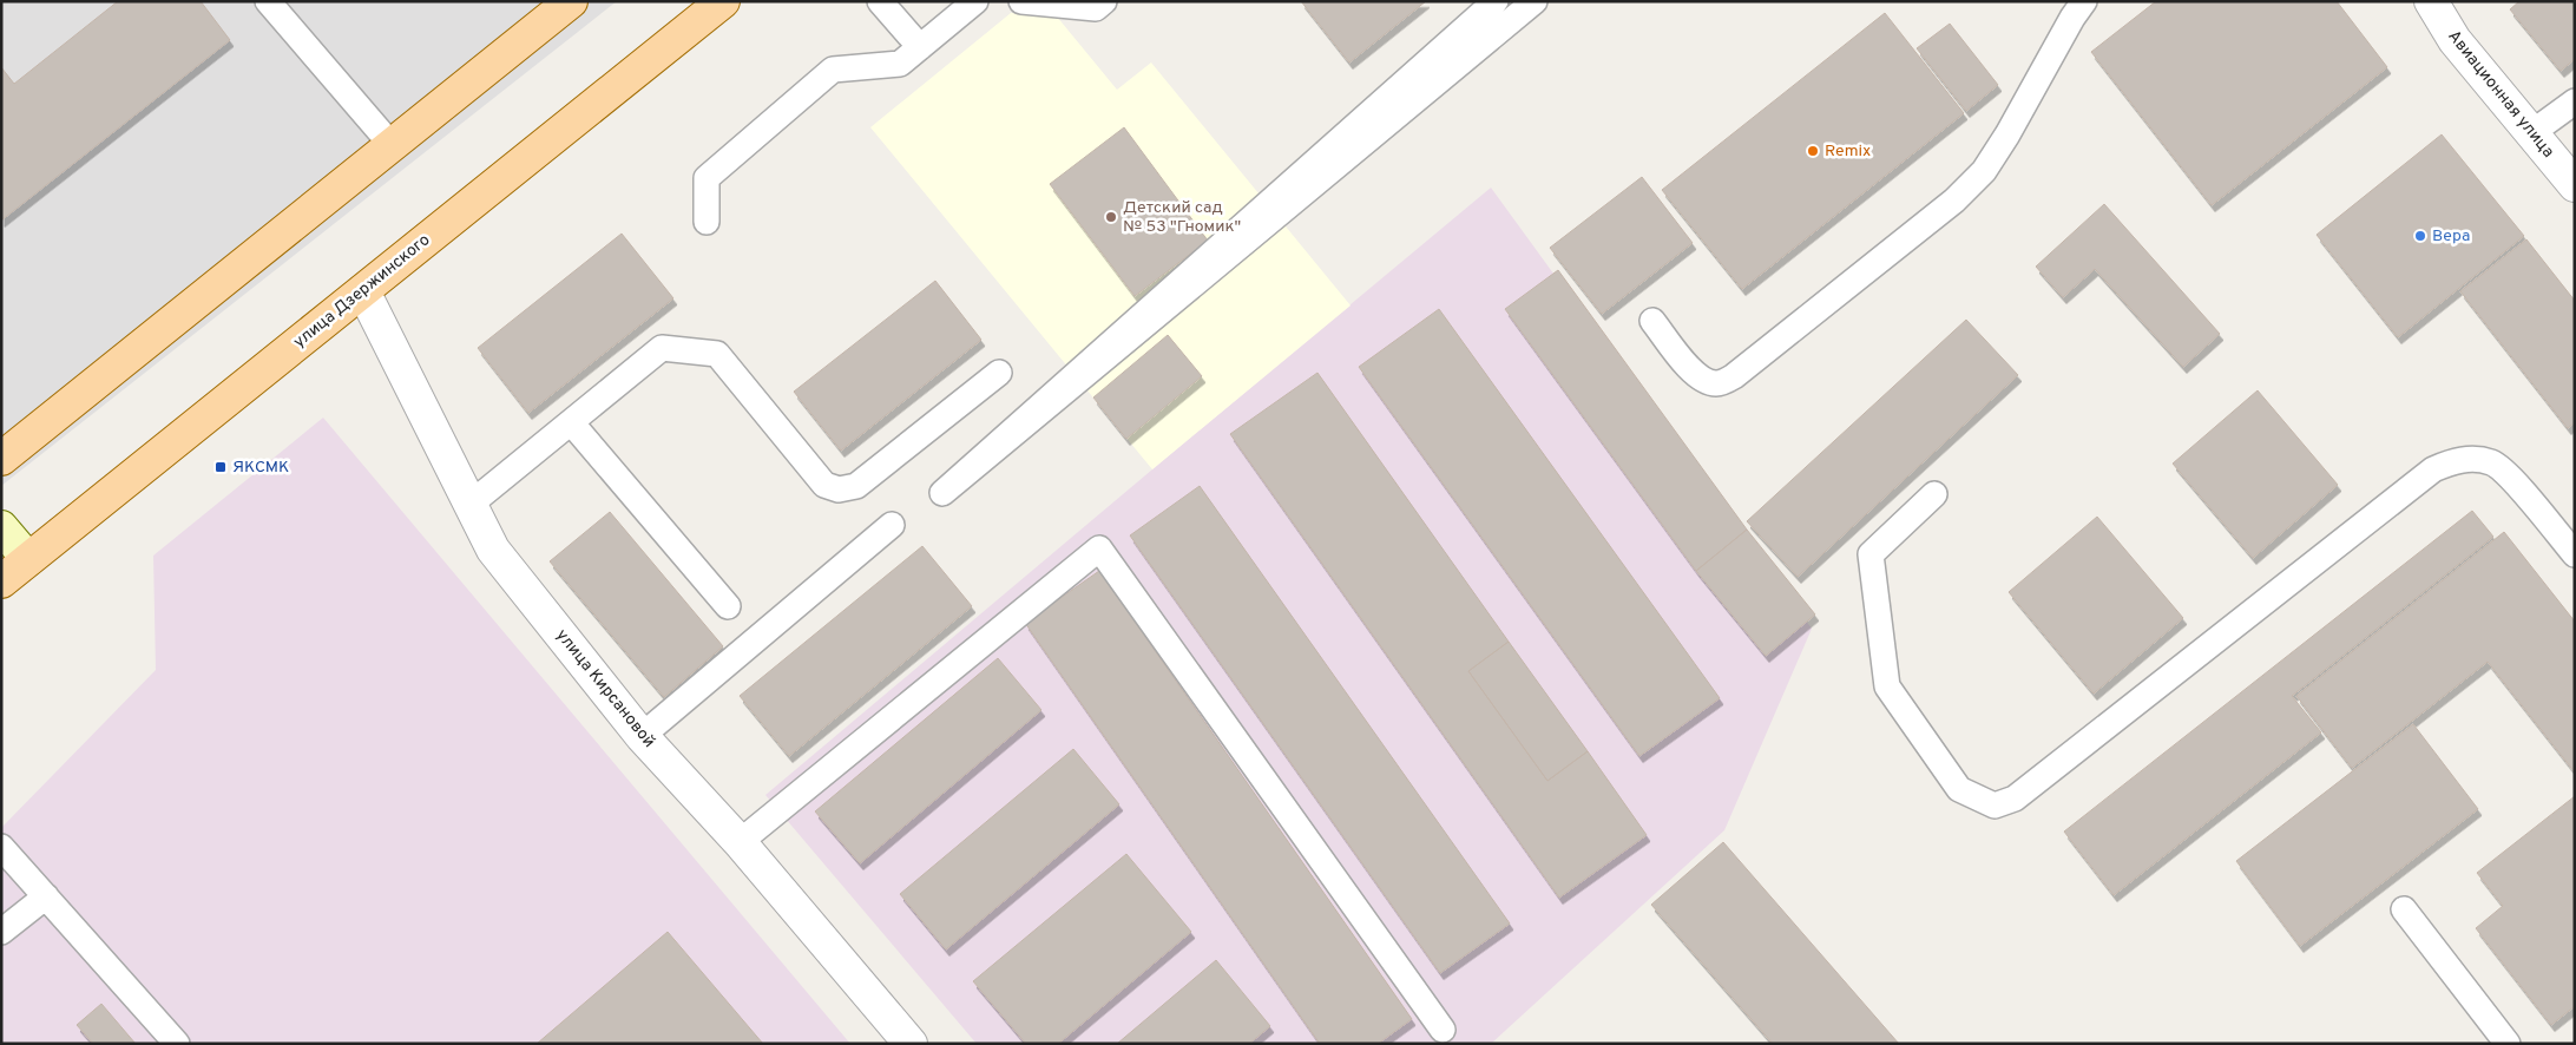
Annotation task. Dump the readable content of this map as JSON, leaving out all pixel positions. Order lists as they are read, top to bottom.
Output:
{
  "streets": {
    "main road": ["улица Дзержинского"],
    "street": ["Авиационная улица", "улица Кирсановой"]
  },
  "crossings": [
    ["улица Дзержинского", "улица Кирсановой"]
  ],
  "places": {
    "other": ["Remix", "Детский сад № 53 \"Гномик\"", "Вера"],
    "transit": ["ЯКСМК"]
  }
}
